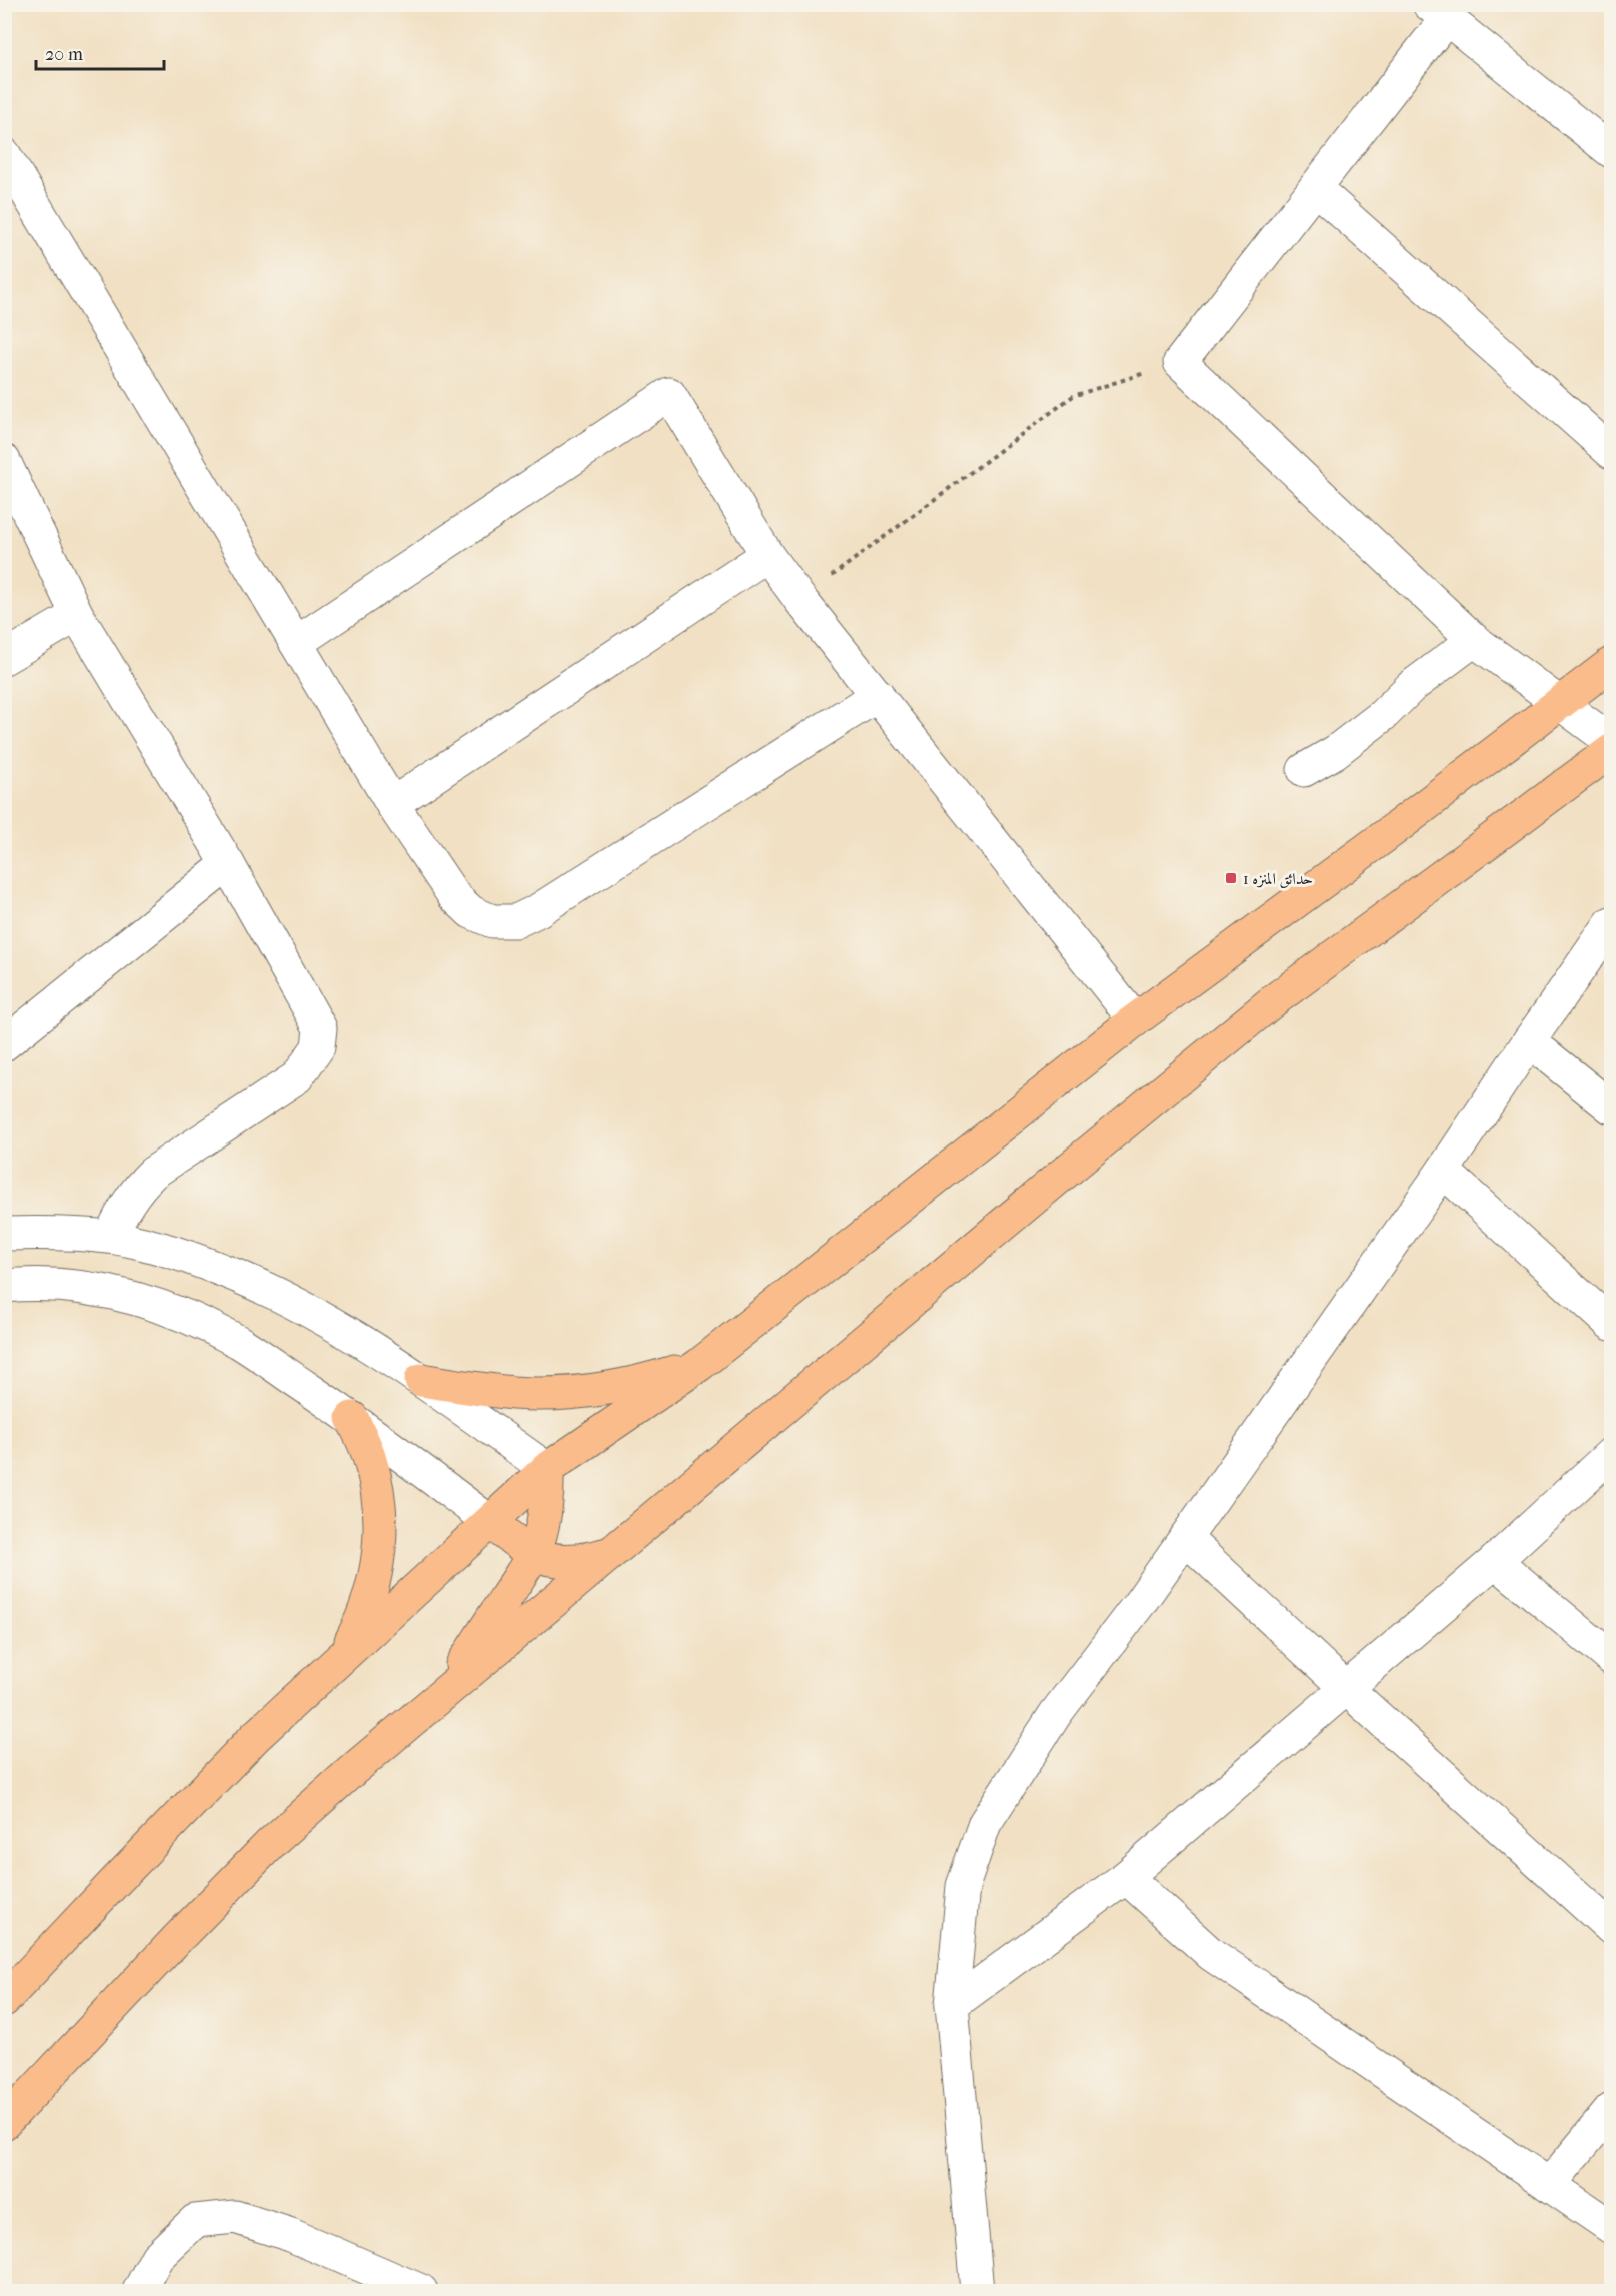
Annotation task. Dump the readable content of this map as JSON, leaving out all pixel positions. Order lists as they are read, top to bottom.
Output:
{
  "places": {
    "transit": ["حدائق المنزه 1"]
  },
  "scale_bar": "20 m"
}
